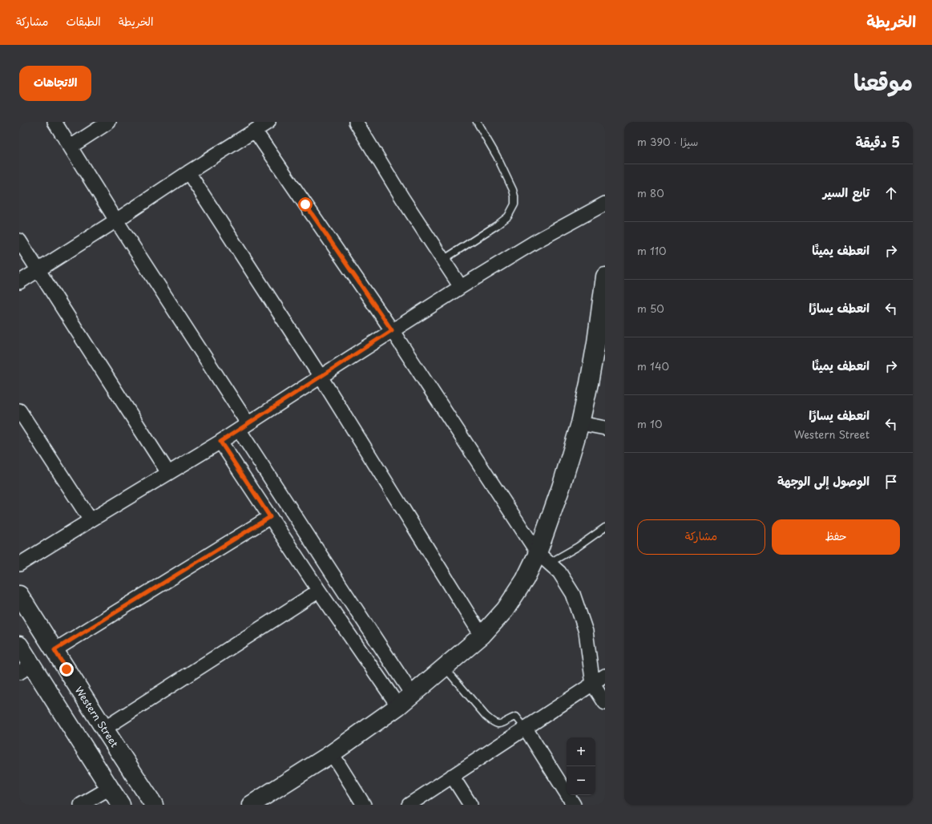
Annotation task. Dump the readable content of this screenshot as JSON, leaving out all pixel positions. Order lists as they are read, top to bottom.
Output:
{
  "streets": {
    "street": ["Western Street"]
  },
  "page": {
    "header": "الخريطة",
    "nav": ["الخريطة", "الطبقات", "مشاركة"],
    "title": "موقعنا",
    "buttons": [
      "الاتجاهات",
      ["حفظ", "مشاركة"]
    ],
    "heading": ["5 دقيقة", "سيرًا · 390 m"],
    "list": [
      ["تابع السير", "80 m"],
      ["انعطف يمينًا", "110 m"],
      ["انعطف يسارًا", "50 m"],
      ["انعطف يمينًا", "140 m"],
      ["انعطف يسارًا", "Western Street", "10 m"],
      "الوصول إلى الوجهة"
    ],
    "map_buttons": ["+", "−"]
  }
}
